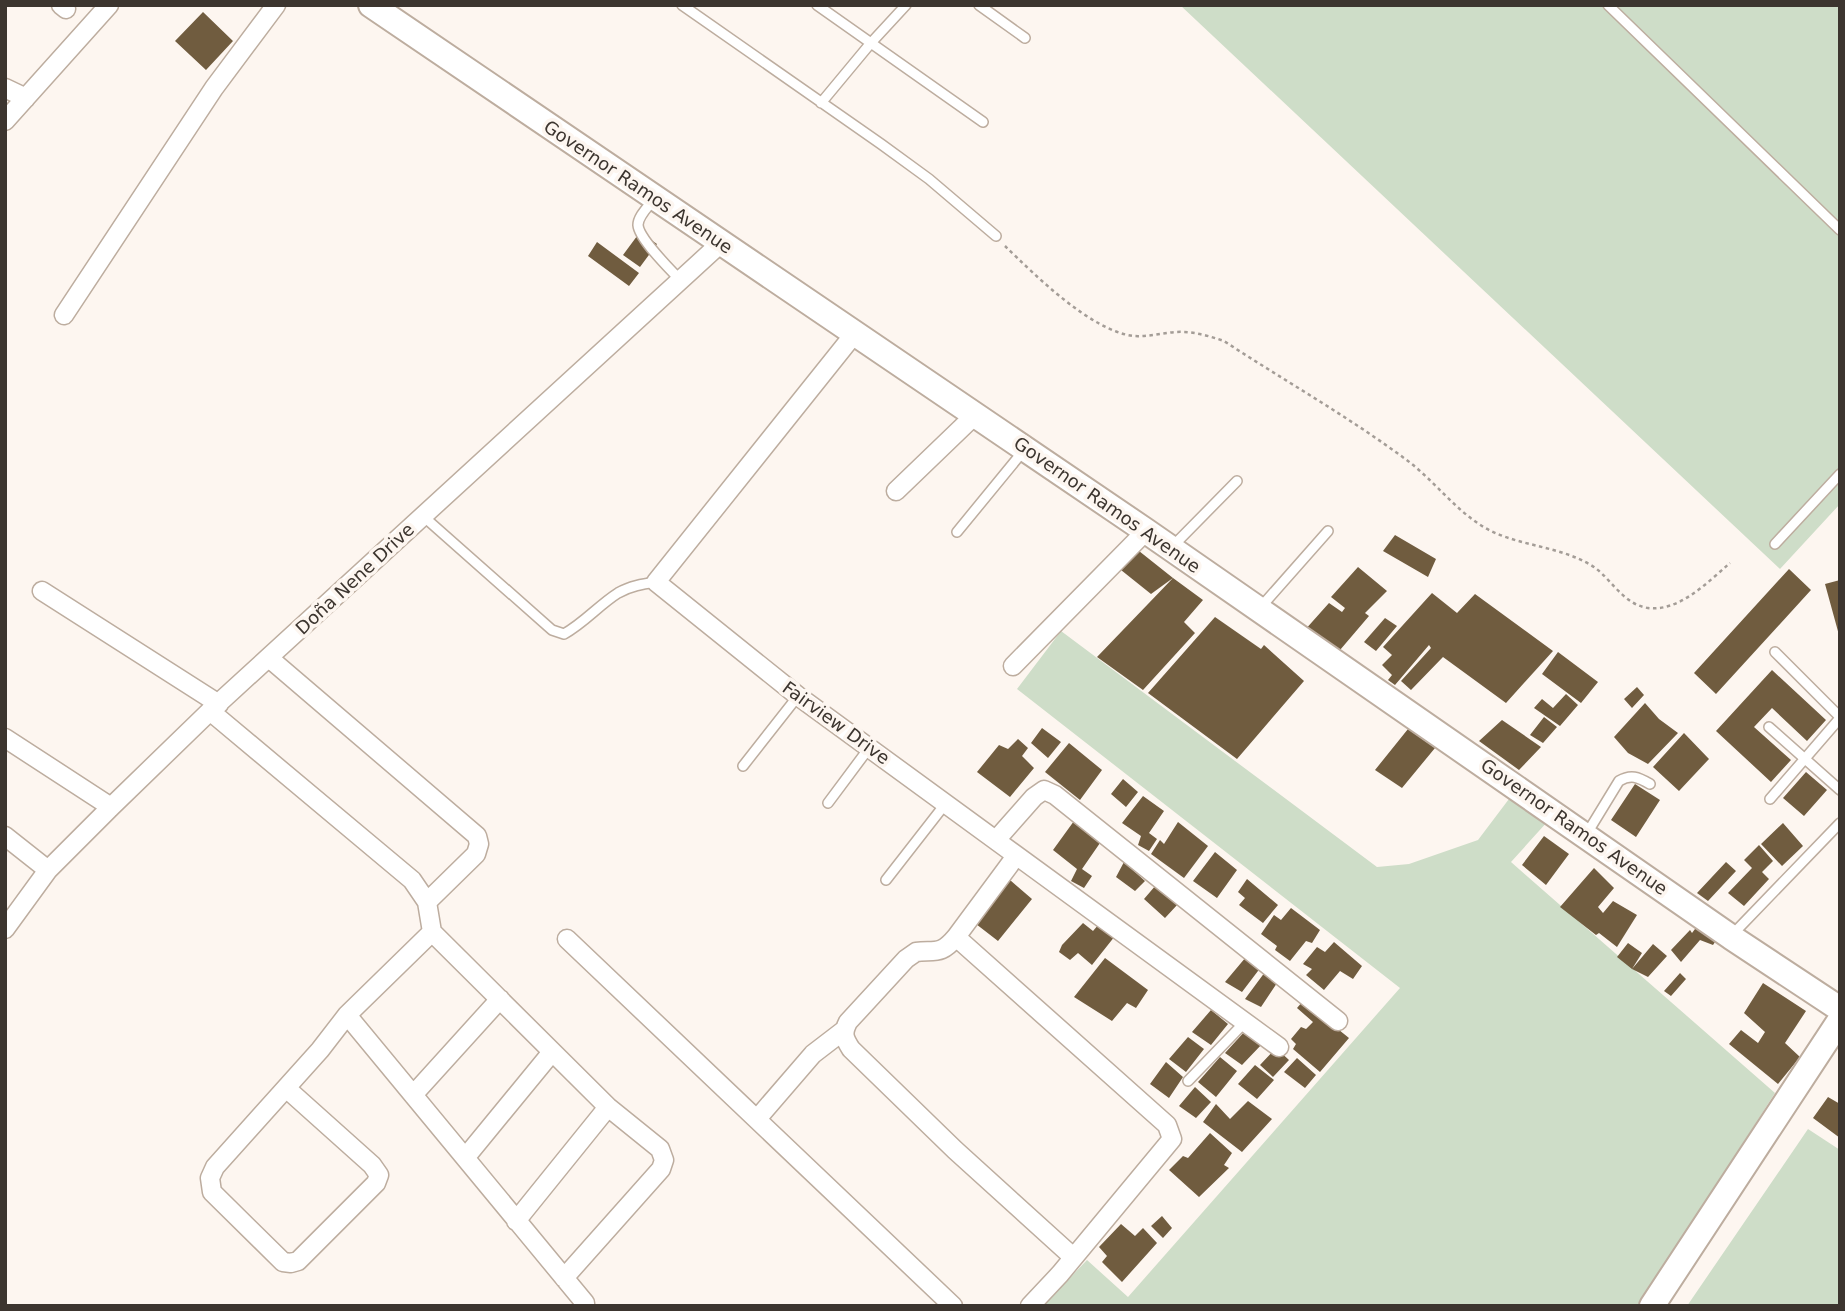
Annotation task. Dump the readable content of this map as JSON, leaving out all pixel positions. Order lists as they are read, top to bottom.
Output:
{
  "streets": {
    "main road": ["Governor Ramos Avenue"],
    "street": ["Doña Nene Drive", "Fairview Drive"]
  },
  "crossings": [
    ["Governor Ramos Avenue", "Doña Nene Drive"]
  ]
}
